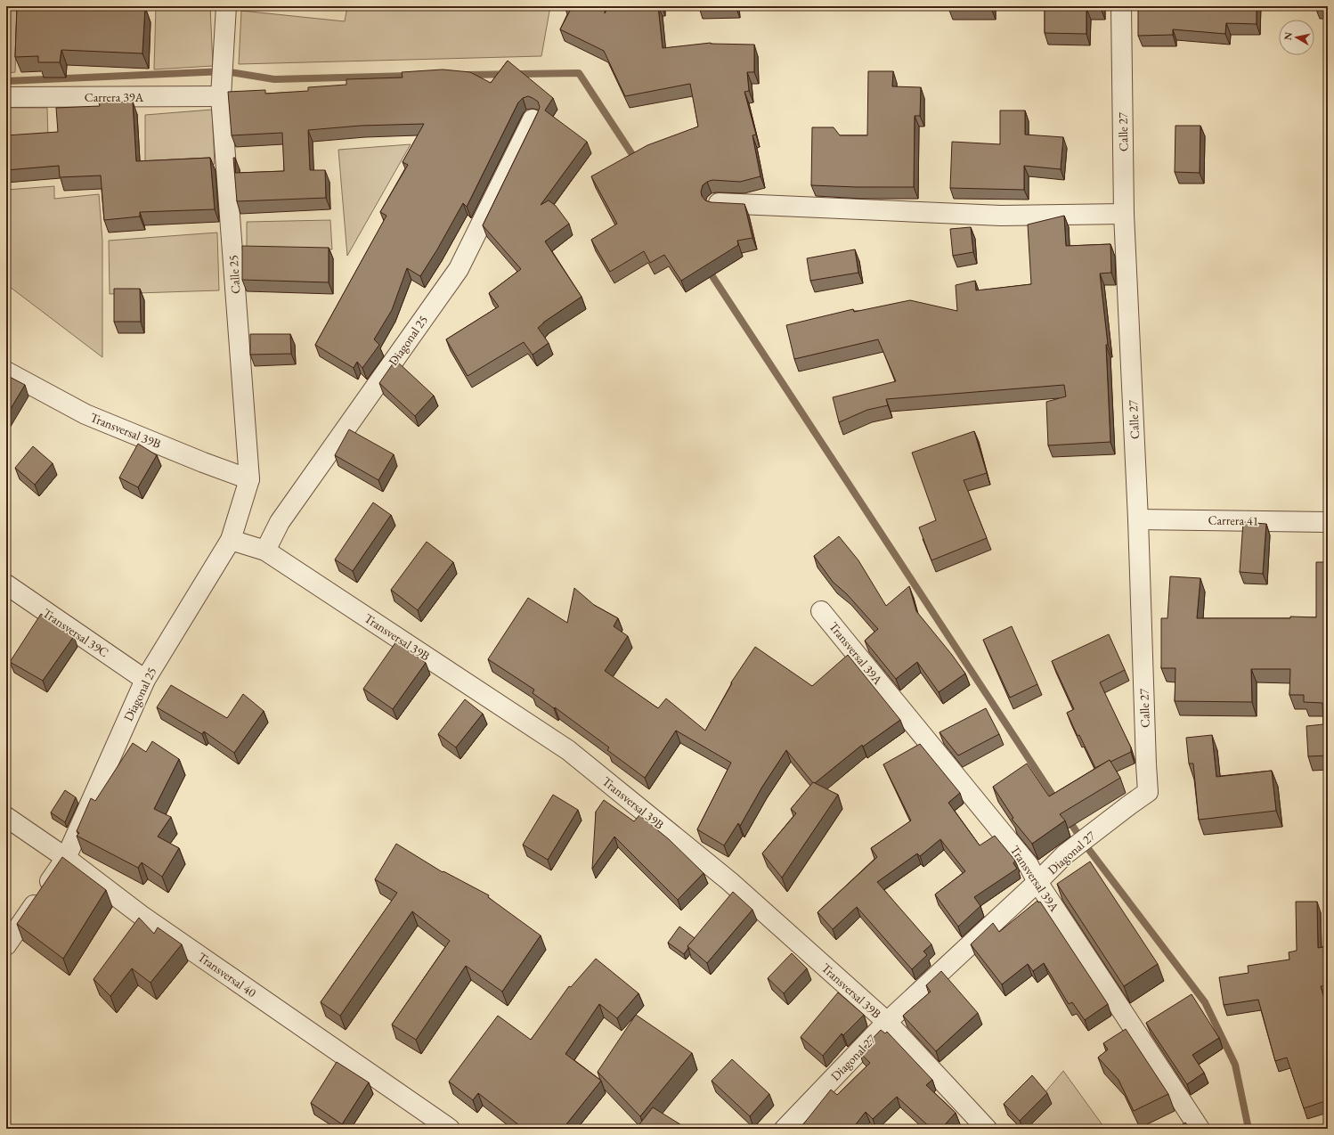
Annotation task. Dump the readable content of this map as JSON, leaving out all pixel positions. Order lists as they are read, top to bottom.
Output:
{
  "streets": {
    "street": [
      "Carrera 39A",
      "Calle 27",
      "Calle 25",
      "Diagonal 25",
      "Transversal 39B",
      "Carrera 41",
      "Transversal 39C",
      "Transversal 39A",
      "Diagonal 27",
      "Transversal 40"
    ]
  },
  "crossings": [
    ["Carrera 39A", "Calle 25"],
    ["Calle 27", "Carrera 41"],
    ["Calle 27", "Diagonal 27"],
    ["Calle 25", "Diagonal 25"],
    ["Calle 25", "Transversal 39B"],
    ["Diagonal 25", "Transversal 39B"],
    ["Diagonal 25", "Transversal 39C"],
    ["Diagonal 25", "Transversal 40"],
    ["Transversal 39B", "Diagonal 27"],
    ["Transversal 39A", "Diagonal 27"]
  ],
  "north": "left"
}
